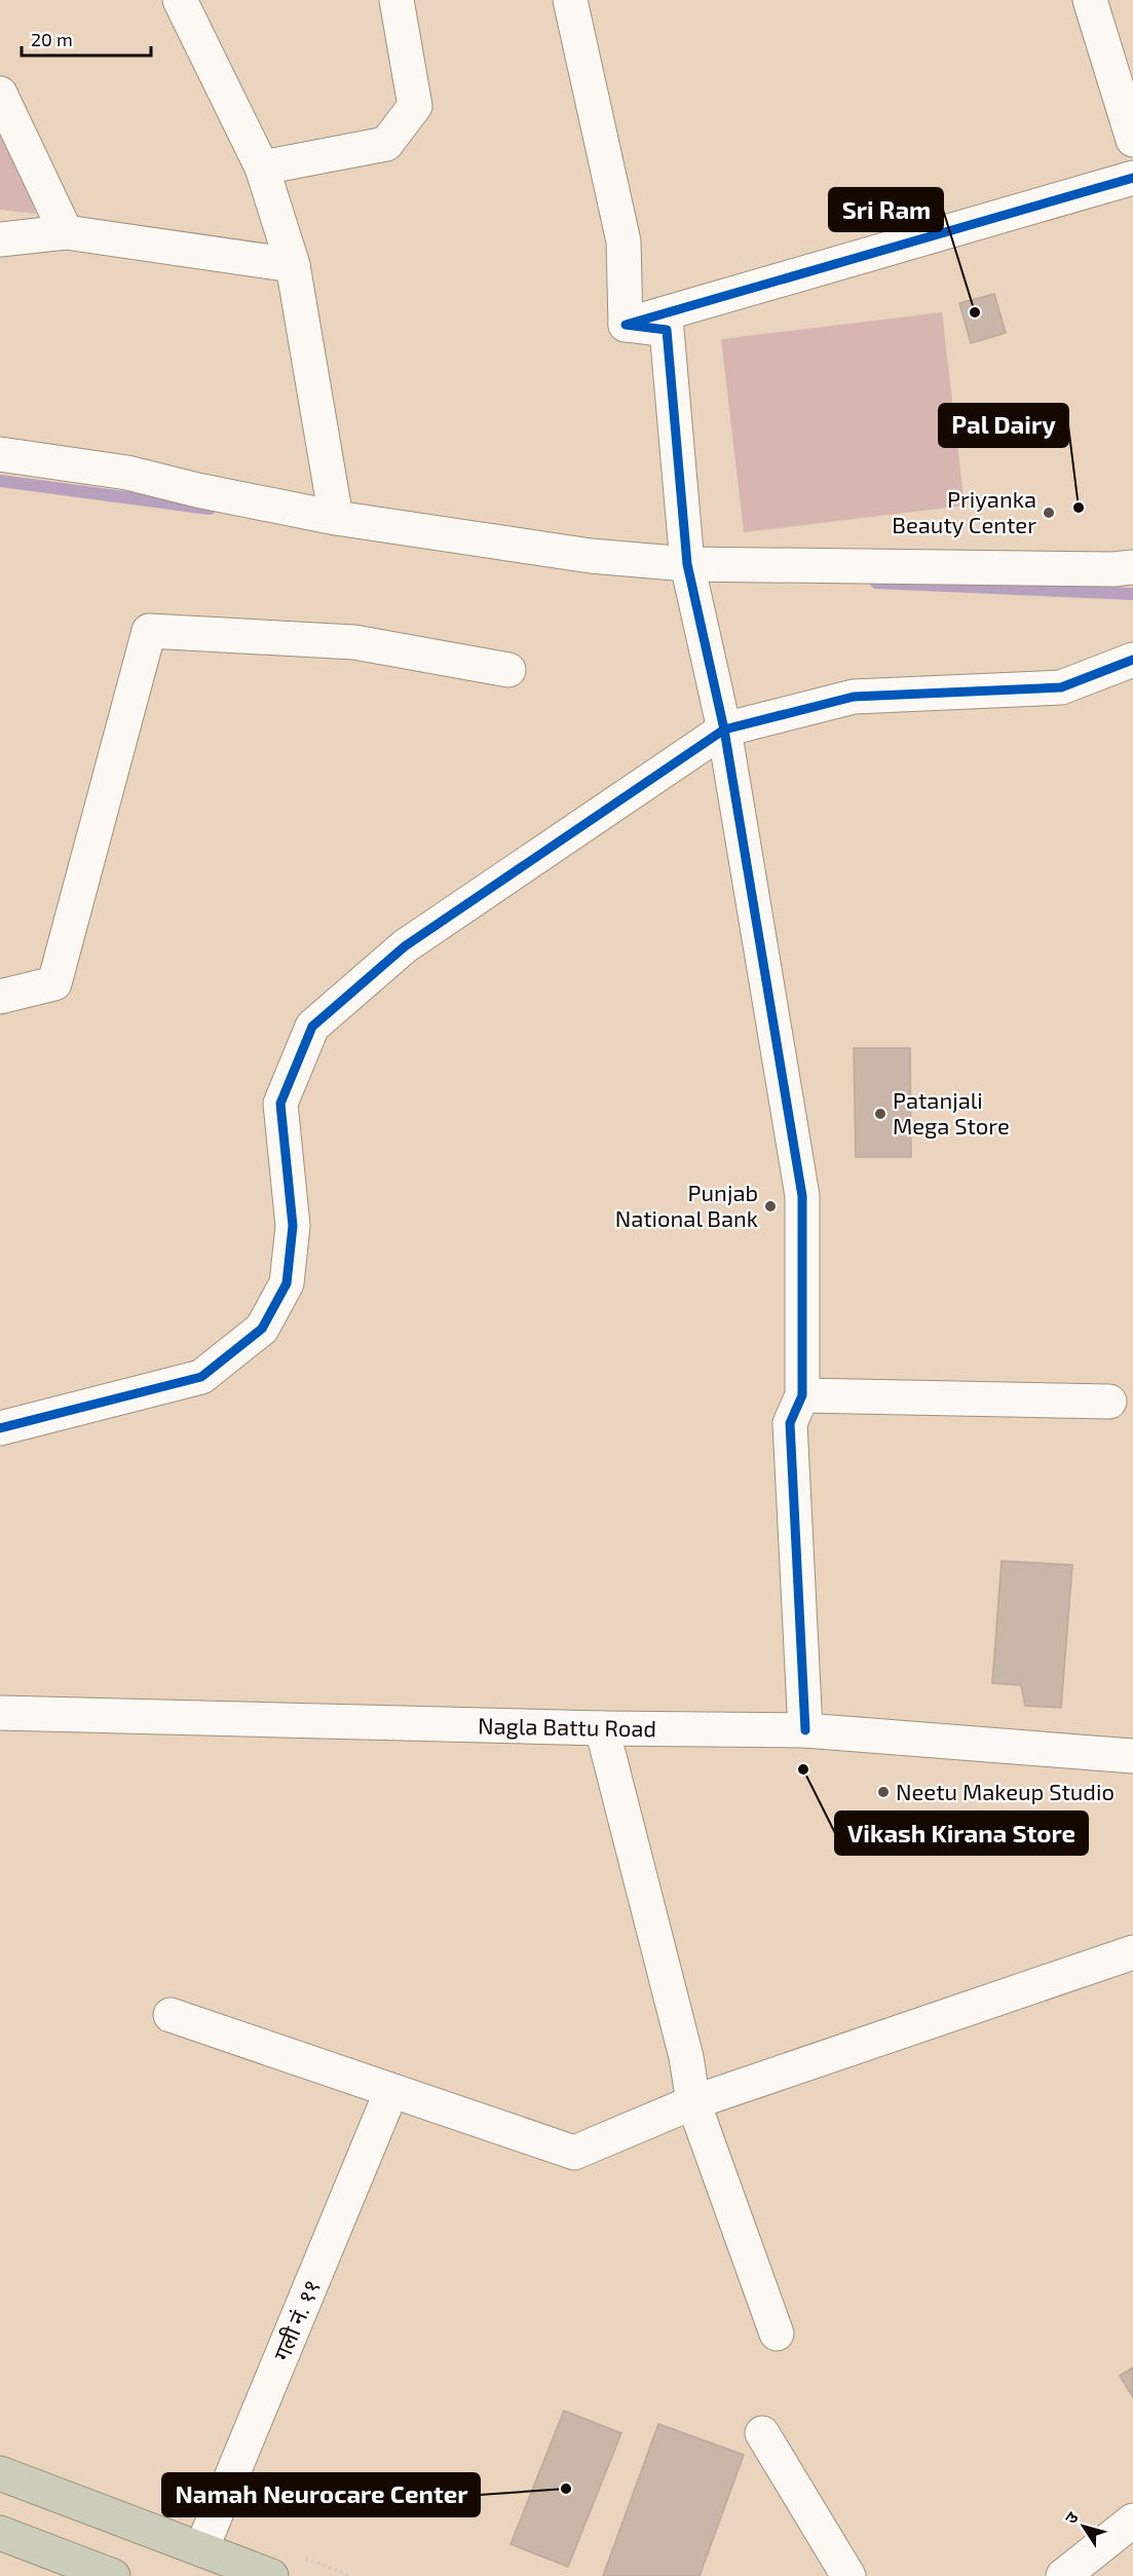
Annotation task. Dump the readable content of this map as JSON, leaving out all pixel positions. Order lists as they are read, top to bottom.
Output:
{
  "streets": {
    "street": ["Nagla Battu Road", "गली नं. ११"]
  },
  "places": [
    "Sri Ram",
    "Pal Dairy",
    "Priyanka Beauty Center",
    "Patanjali Mega Store",
    "Punjab National Bank",
    "Vikash Kirana Store",
    "Neetu Makeup Studio",
    "Namah Neurocare Center"
  ],
  "scale_bar": "20 m",
  "north": "top left"
}
